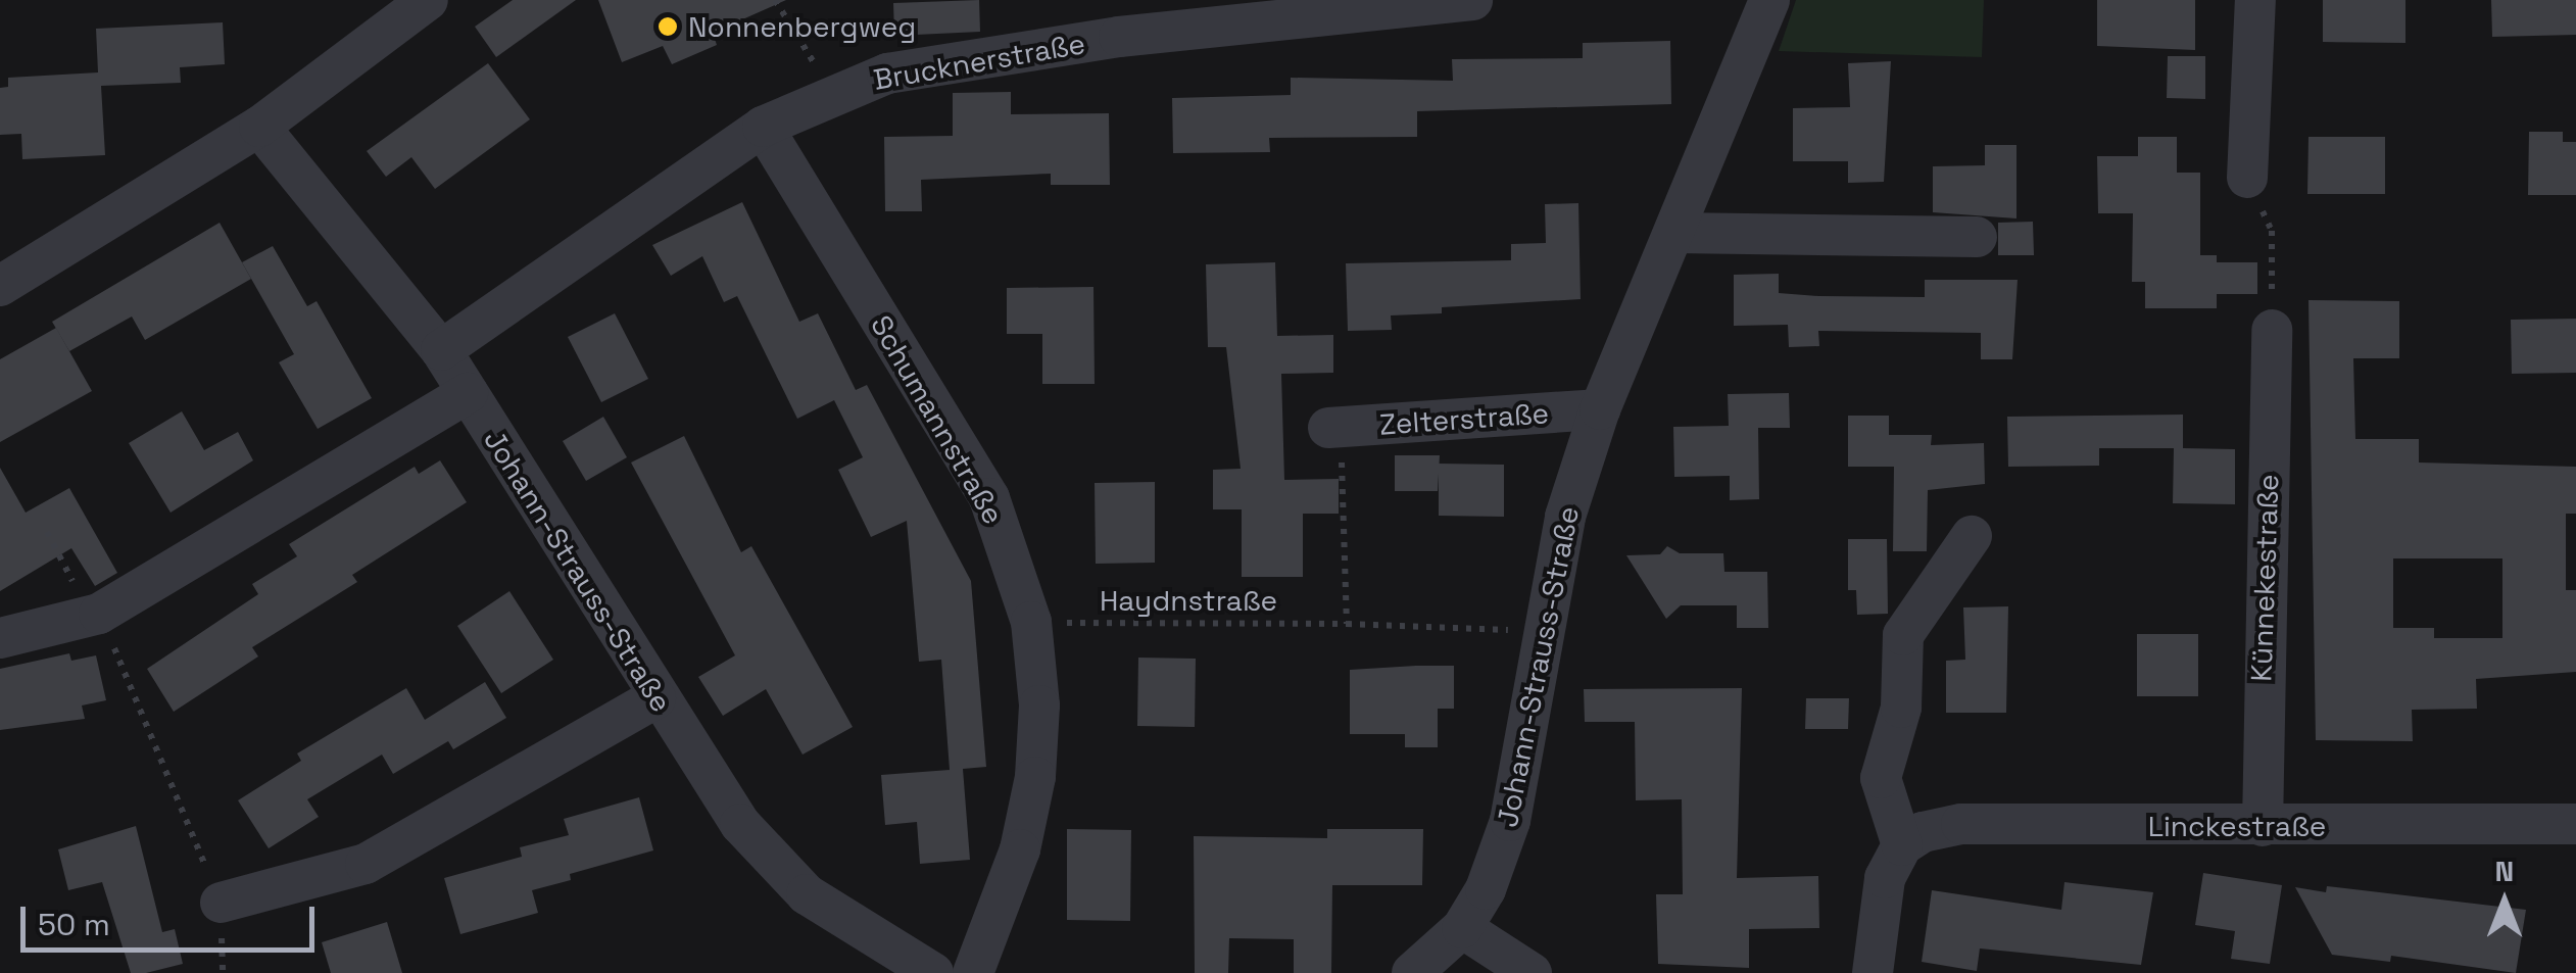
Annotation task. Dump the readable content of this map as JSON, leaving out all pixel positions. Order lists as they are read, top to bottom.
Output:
{
  "streets": {
    "street": [
      "Brucknerstraße",
      "Zelterstraße",
      "Schumannstraße",
      "Johann-Strauss-Straße",
      "Künnekestraße",
      "Linckestraße"
    ],
    "path": ["Haydnstraße"]
  },
  "crossings": [
    ["Brucknerstraße", "Schumannstraße"],
    ["Brucknerstraße", "Johann-Strauss-Straße"],
    ["Zelterstraße", "Johann-Strauss-Straße"],
    ["Schumannstraße", "Haydnstraße"],
    ["Johann-Strauss-Straße", "Haydnstraße"],
    ["Künnekestraße", "Linckestraße"]
  ],
  "places": ["Nonnenbergweg"],
  "scale_bar": "50 m",
  "north": "top"
}
